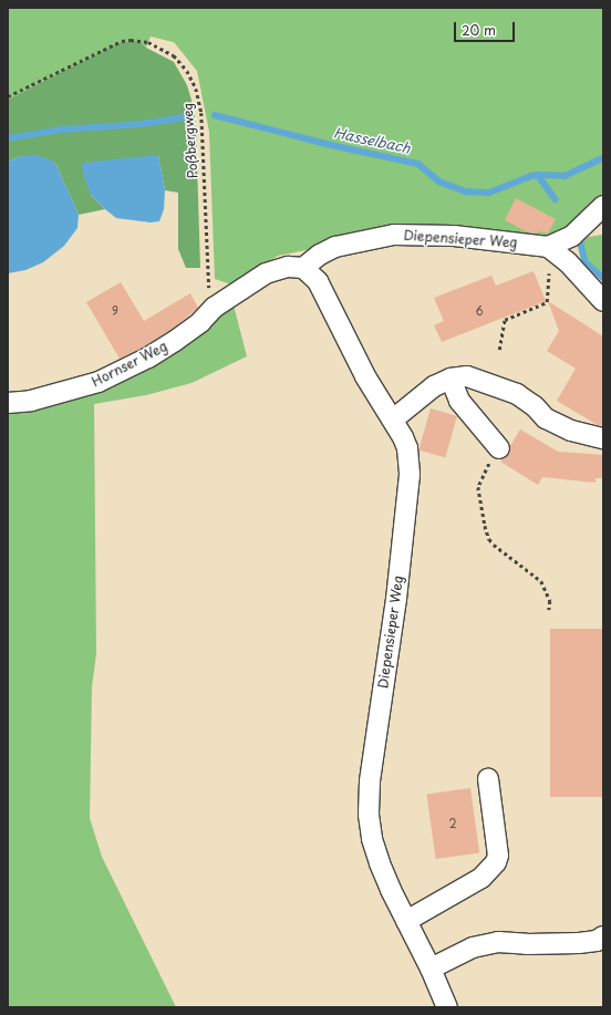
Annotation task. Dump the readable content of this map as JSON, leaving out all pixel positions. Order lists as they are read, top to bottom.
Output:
{
  "streets": {
    "street": ["Diepensieper Weg", "Hornser Weg"],
    "path": ["Poßbergweg"]
  },
  "crossings": [
    ["Poßbergweg", "Hornser Weg"]
  ],
  "water": ["Hasselbach"],
  "house_numbers": ["9", "6", "2"],
  "scale_bar": "20 m"
}
